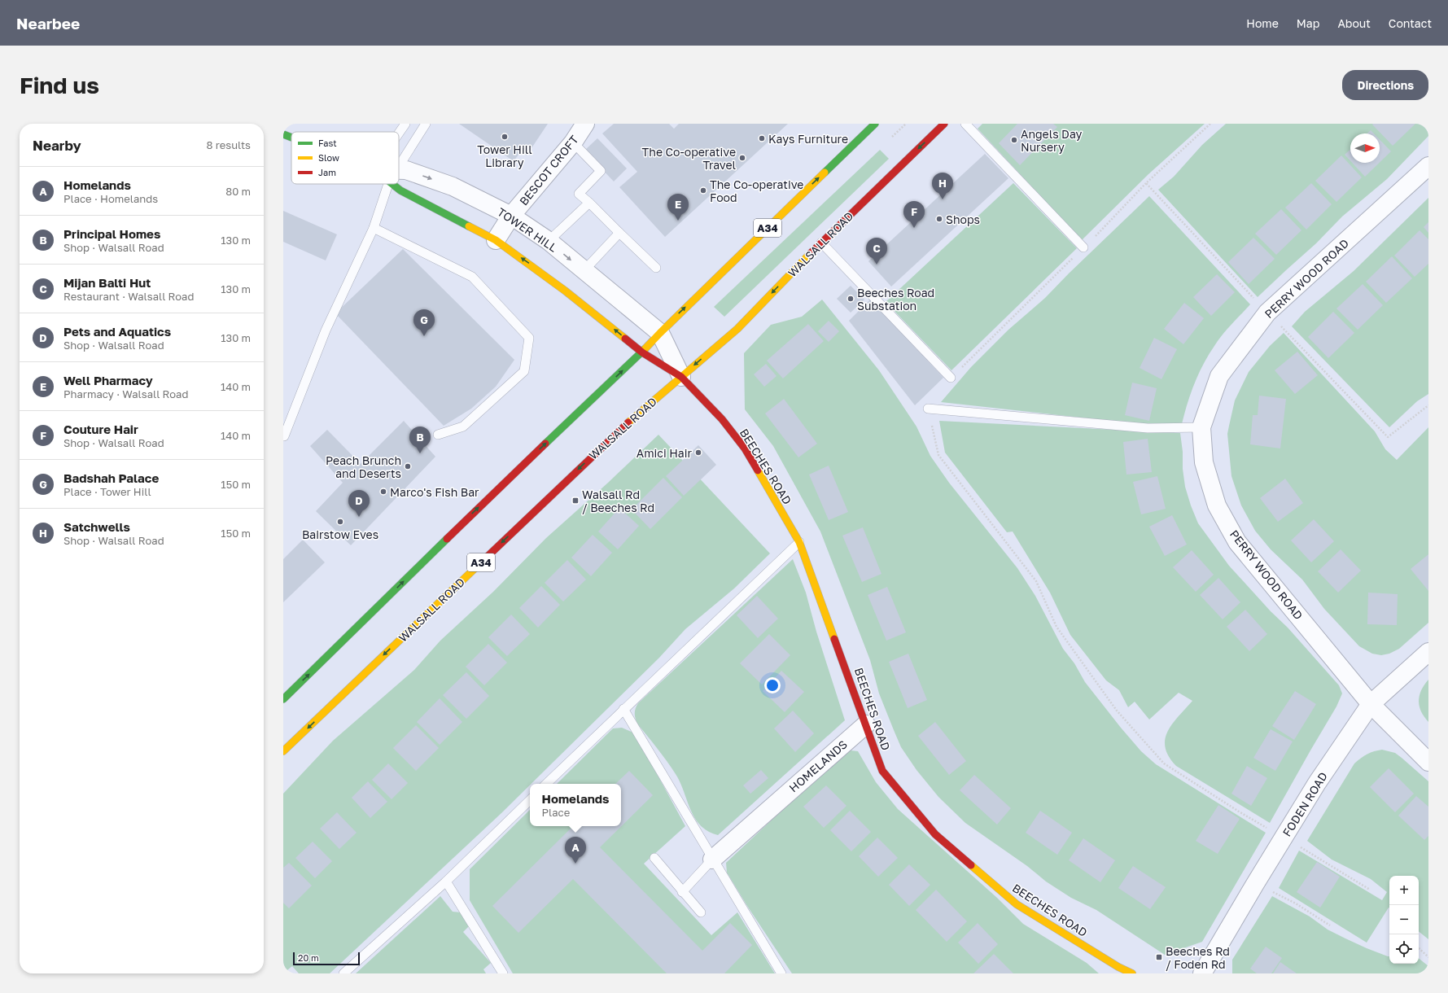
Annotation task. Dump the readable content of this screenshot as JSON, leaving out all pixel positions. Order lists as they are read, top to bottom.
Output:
{
  "streets": {
    "main road": [
      "A34",
      "TOWER HILL",
      "WALSALL ROAD",
      "BEECHES ROAD"
    ],
    "street": [
      "BESCOT CROFT",
      "PERRY WOOD ROAD",
      "HOMELANDS",
      "FODEN ROAD"
    ]
  },
  "crossings": [
    ["BESCOT CROFT", "TOWER HILL"],
    ["A34", "TOWER HILL"],
    ["WALSALL ROAD", "BEECHES ROAD"],
    ["PERRY WOOD ROAD", "FODEN ROAD"],
    ["BEECHES ROAD", "HOMELANDS"]
  ],
  "places": {
    "other": [
      "Tower Hill Library",
      "Kays Furniture",
      "Angels Day Nursery",
      "The Co-operative Travel",
      "The Co-operative Food",
      "Shops",
      "Beeches Road Substation",
      "Amici Hair",
      "Peach Brunch and Deserts",
      "Marco's Fish Bar",
      "Bairstow Eves"
    ],
    "transit": ["Walsall Rd / Beeches Rd", "Beeches Rd / Foden Rd"]
  },
  "legend": ["Fast", "Slow", "Jam"],
  "scale_bar": "20 m",
  "north": "right",
  "page": {
    "header": "Nearbee",
    "nav": [
      "Home",
      "Map",
      "About",
      "Contact"
    ],
    "buttons": "Directions",
    "title": "Find us",
    "heading": ["Nearby", "8 results"],
    "list": [
      {
        "mark": "A",
        "name": "Homelands",
        "note": "Place · Homelands",
        "value": "80 m"
      },
      {
        "mark": "B",
        "name": "Principal Homes",
        "note": "Shop · Walsall Road",
        "value": "130 m"
      },
      {
        "mark": "C",
        "name": "Mijan Balti Hut",
        "note": "Restaurant · Walsall Road",
        "value": "130 m"
      },
      {
        "mark": "D",
        "name": "Pets and Aquatics",
        "note": "Shop · Walsall Road",
        "value": "130 m"
      },
      {
        "mark": "E",
        "name": "Well Pharmacy",
        "note": "Pharmacy · Walsall Road",
        "value": "140 m"
      },
      {
        "mark": "F",
        "name": "Couture Hair",
        "note": "Shop · Walsall Road",
        "value": "140 m"
      },
      {
        "mark": "G",
        "name": "Badshah Palace",
        "note": "Place · Tower Hill",
        "value": "150 m"
      },
      {
        "mark": "H",
        "name": "Satchwells",
        "note": "Shop · Walsall Road",
        "value": "150 m"
      }
    ],
    "pins": [
      "H",
      "E",
      "F",
      "C",
      "G",
      "B",
      "D",
      "A"
    ],
    "popup": ["Homelands", "Place"],
    "map_buttons": ["+", "−"],
    "scale": "20 m"
  }
}
